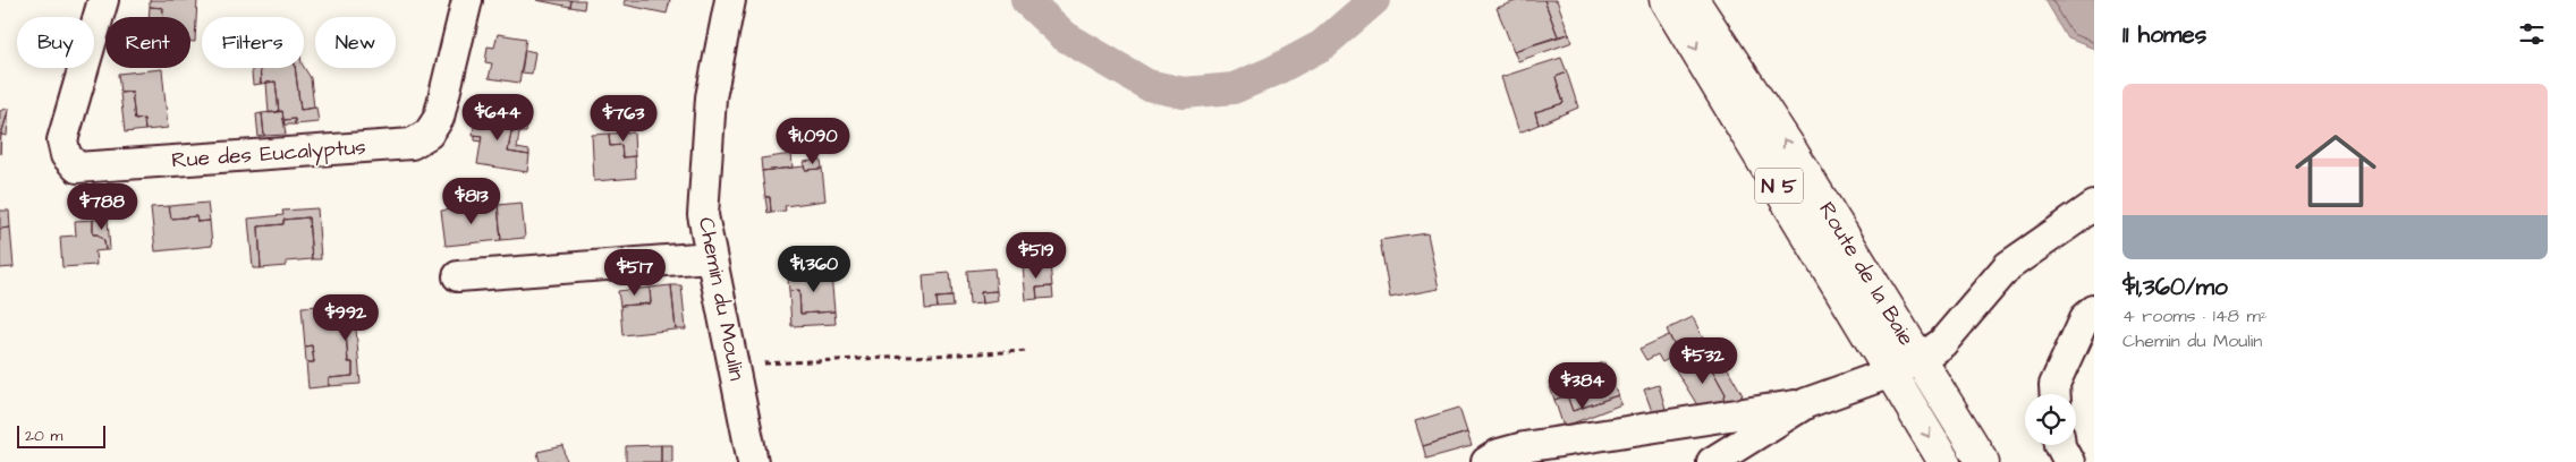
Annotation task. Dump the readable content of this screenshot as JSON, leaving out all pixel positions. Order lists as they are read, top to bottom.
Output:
{
  "streets": {
    "main road": ["N 5", "Route de la Baie"],
    "street": ["Rue des Eucalyptus", "Chemin du Moulin"]
  },
  "scale_bar": "20 m",
  "page": {
    "heading": "11 homes",
    "chip": [
      "Buy",
      "Rent",
      "Filters",
      "New"
    ],
    "list": [
      {
        "name": "$1,360/mo",
        "note": "4 rooms · 148 m² · Chemin du Moulin"
      }
    ],
    "price": [
      "$644",
      "$763",
      "$1,090",
      "$813",
      "$788",
      "$519",
      "$1,360",
      "$517",
      "$992",
      "$532",
      "$384"
    ],
    "scale": "20 m"
  }
}
